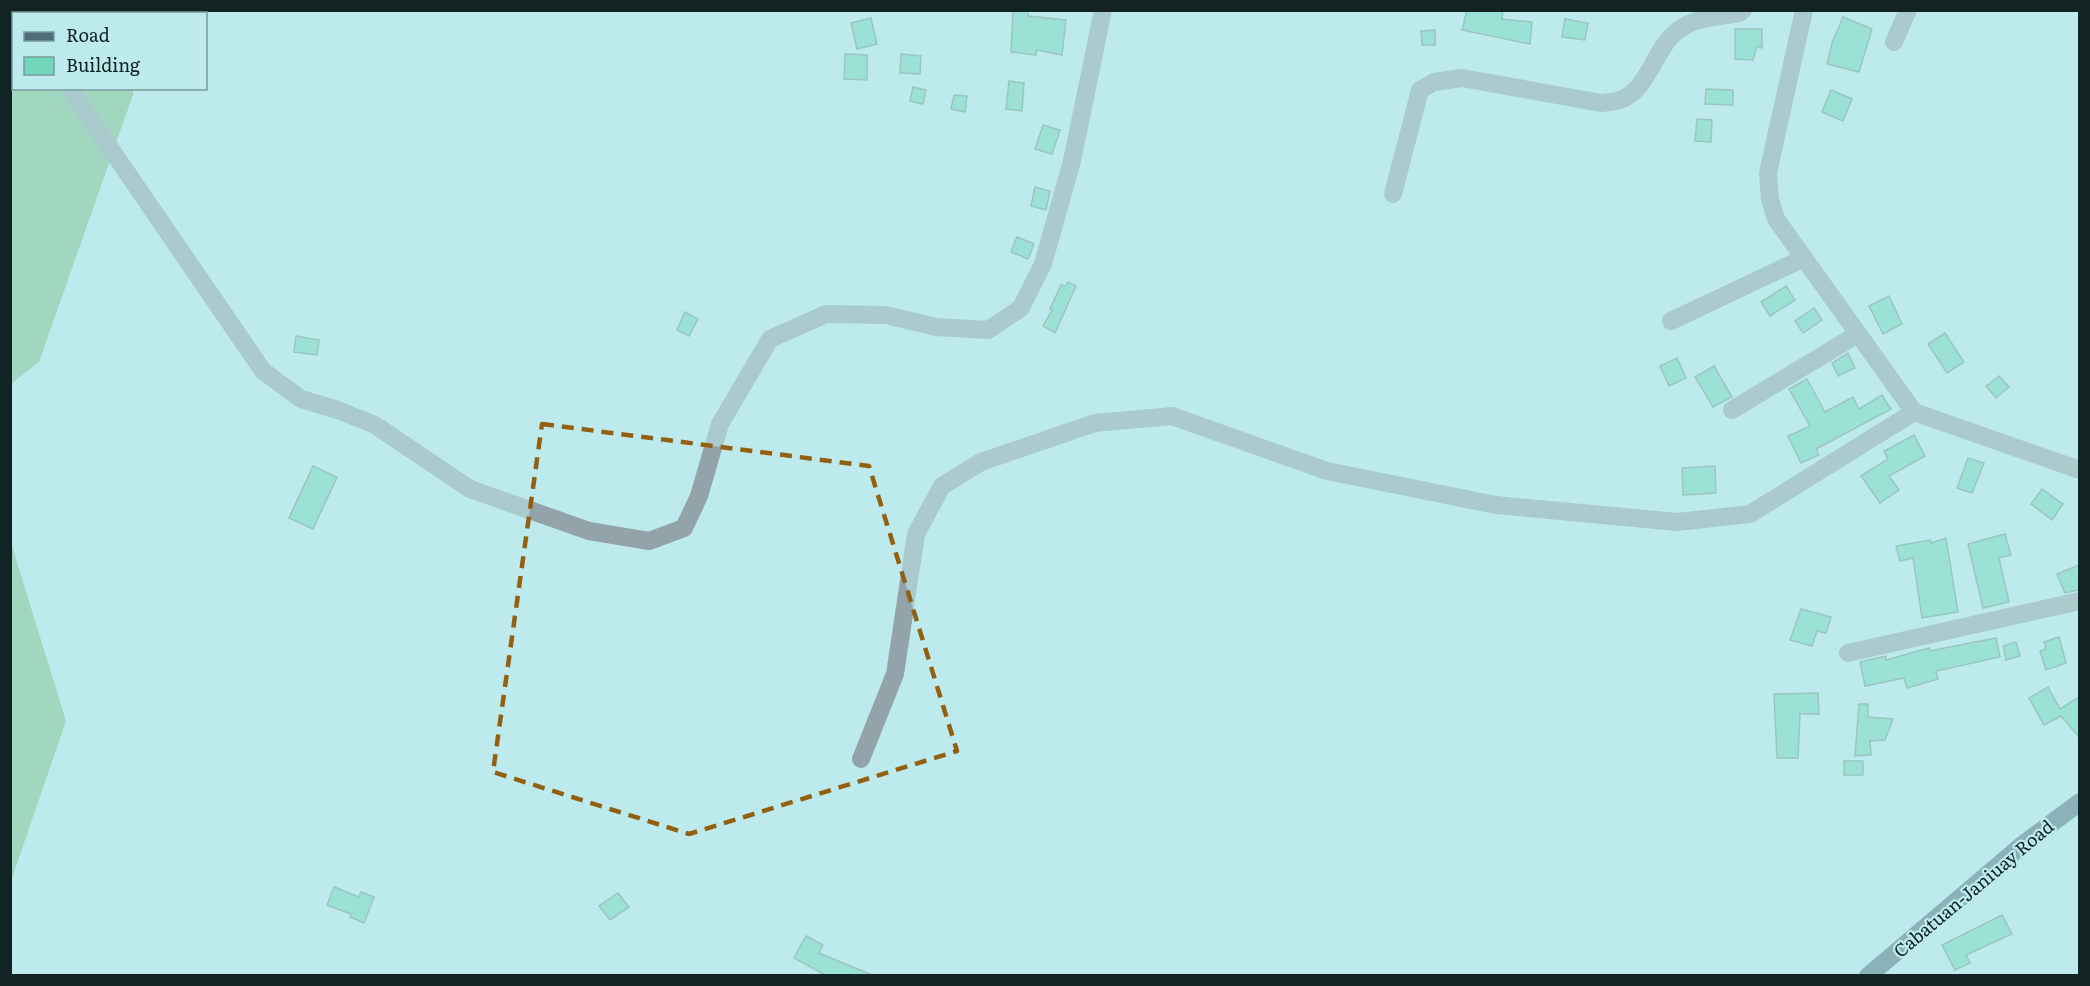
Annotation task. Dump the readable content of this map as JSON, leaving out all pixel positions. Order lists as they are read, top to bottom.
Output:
{
  "streets": {
    "main road": ["Cabatuan-Janiuay Road"]
  },
  "legend": ["Road", "Building"]
}
